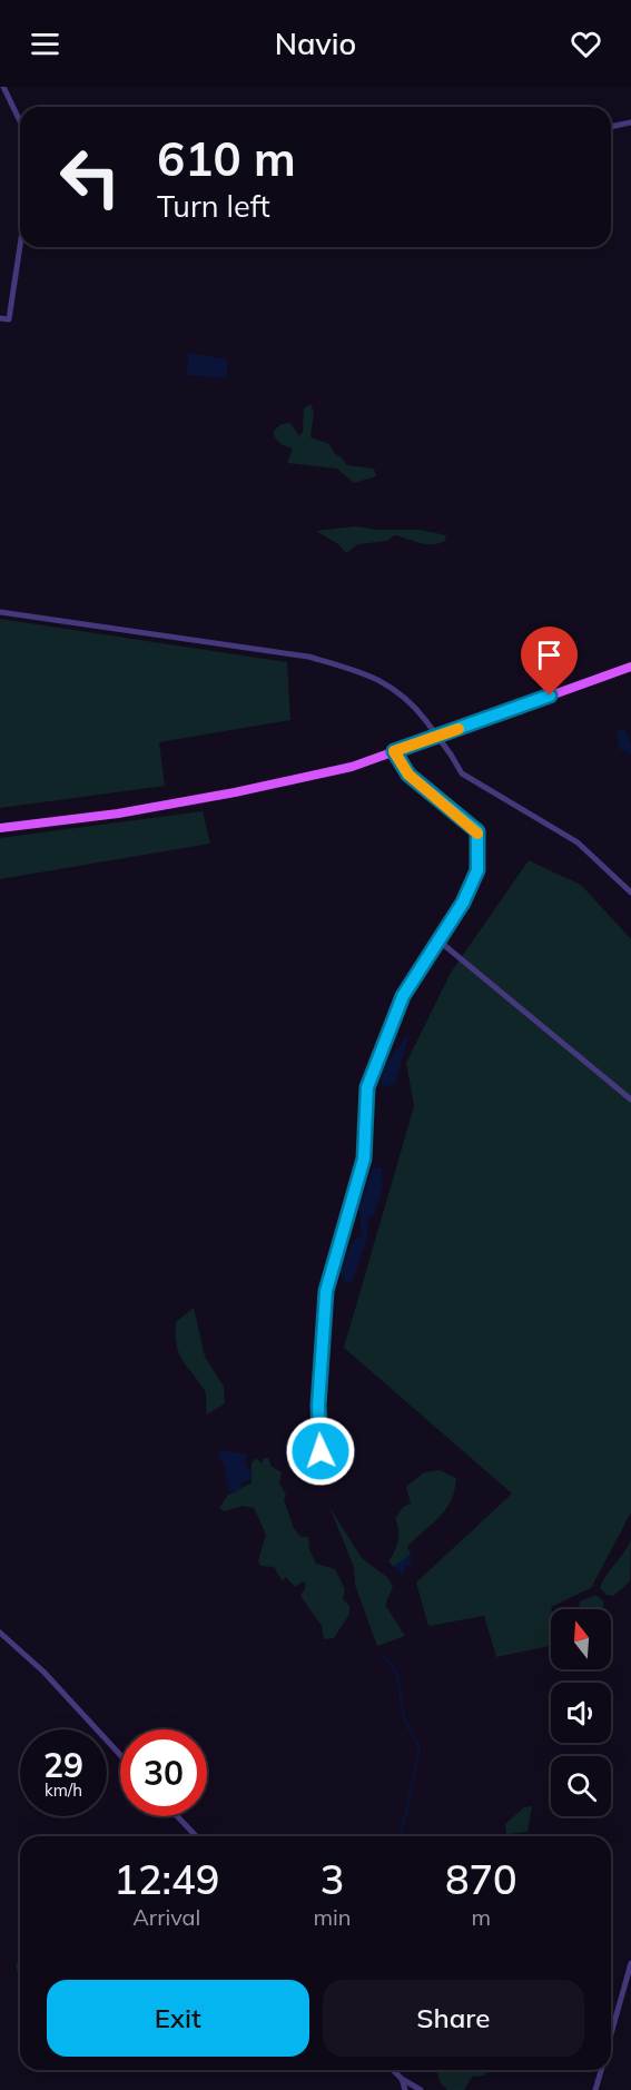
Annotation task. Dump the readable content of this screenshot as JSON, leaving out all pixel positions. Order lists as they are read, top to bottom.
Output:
{
  "north": "top",
  "page": {
    "header": "Navio",
    "turn": ["610 m", "Turn left"],
    "speed": "29 km/h",
    "limit": "30",
    "eta": [
      "12:49",
      "Arrival",
      "3",
      "min",
      "870",
      "m"
    ],
    "buttons": ["Exit", "Share"]
  }
}
